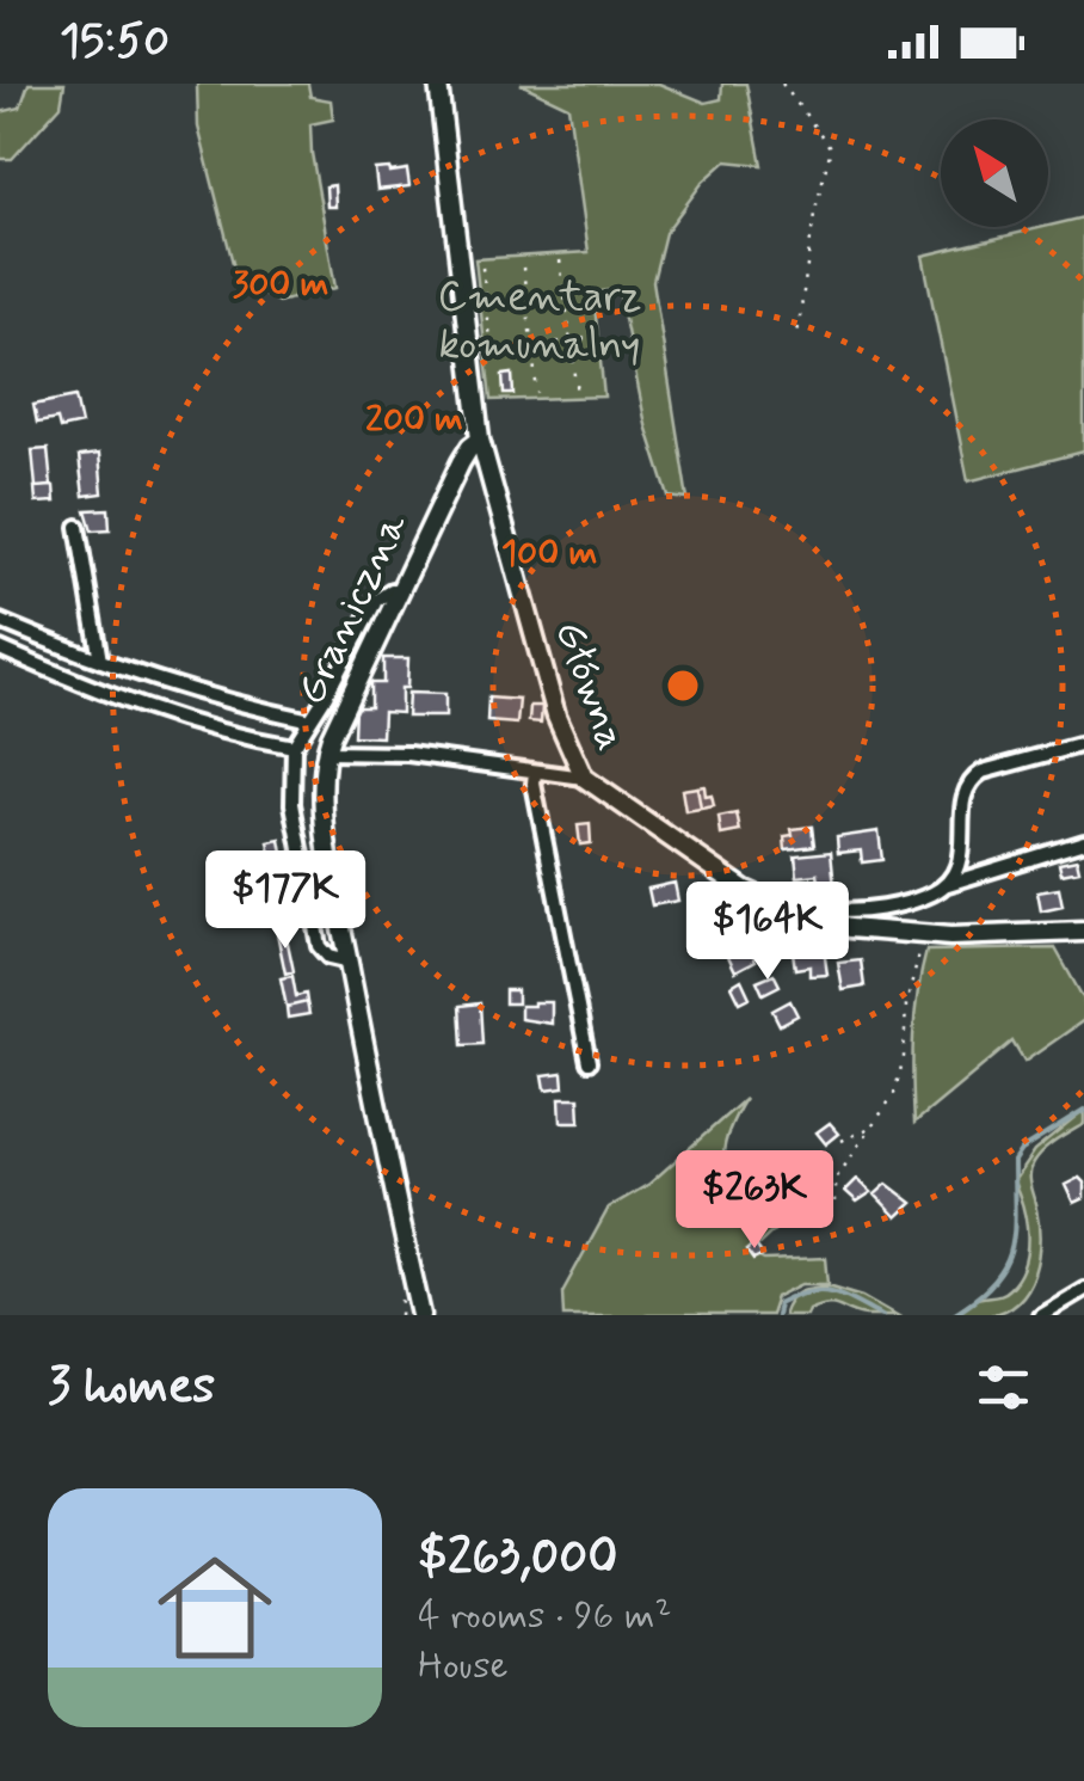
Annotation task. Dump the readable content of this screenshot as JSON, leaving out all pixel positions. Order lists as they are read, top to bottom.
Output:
{
  "streets": {
    "street": ["Graniczna", "Główna"]
  },
  "crossings": [
    ["Graniczna", "Główna"]
  ],
  "parks": ["Cmentarz komunalny"],
  "north": "top left",
  "page": {
    "status": "15:50",
    "price": ["$177K", "$164K", "$263K"],
    "heading": "3 homes",
    "list": [
      {
        "name": "$263,000",
        "note": "4 rooms · 96 m² · House"
      }
    ]
  },
  "rings": ["300 m", "200 m", "100 m"]
}
